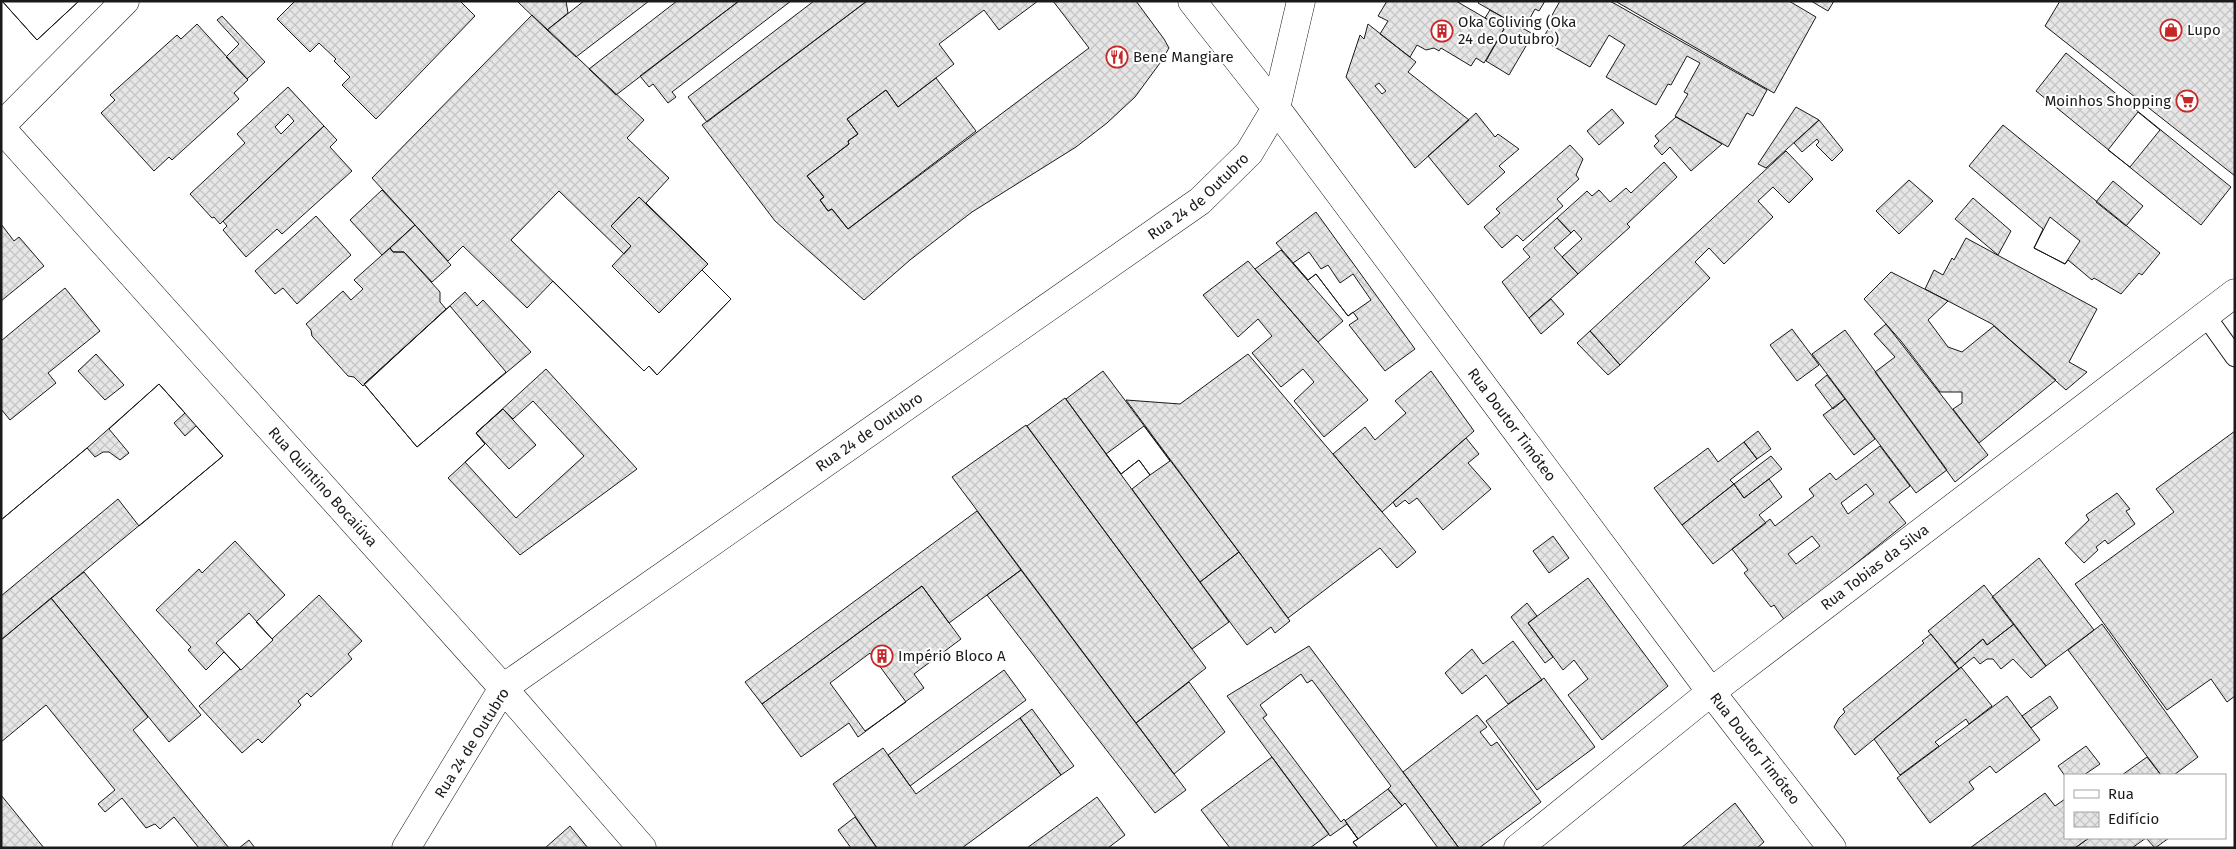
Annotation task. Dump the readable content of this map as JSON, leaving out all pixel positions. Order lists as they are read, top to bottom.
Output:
{
  "streets": {
    "main road": [
      "Rua 24 de Outubro",
      "Rua Doutor Timóteo",
      "Rua Quintino Bocaiúva",
      "Rua Tobias da Silva"
    ]
  },
  "crossings": [
    ["Rua 24 de Outubro", "Rua Doutor Timóteo"],
    ["Rua 24 de Outubro", "Rua Quintino Bocaiúva"],
    ["Rua Doutor Timóteo", "Rua Tobias da Silva"]
  ],
  "places": {
    "shop": ["Lupo"],
    "building": ["Oka Coliving (Oka 24 de Outubro)", "Império Bloco A"],
    "restaurant": ["Bene Mangiare"],
    "supermarket": ["Moinhos Shopping"]
  },
  "legend": ["Rua", "Edifício"]
}
